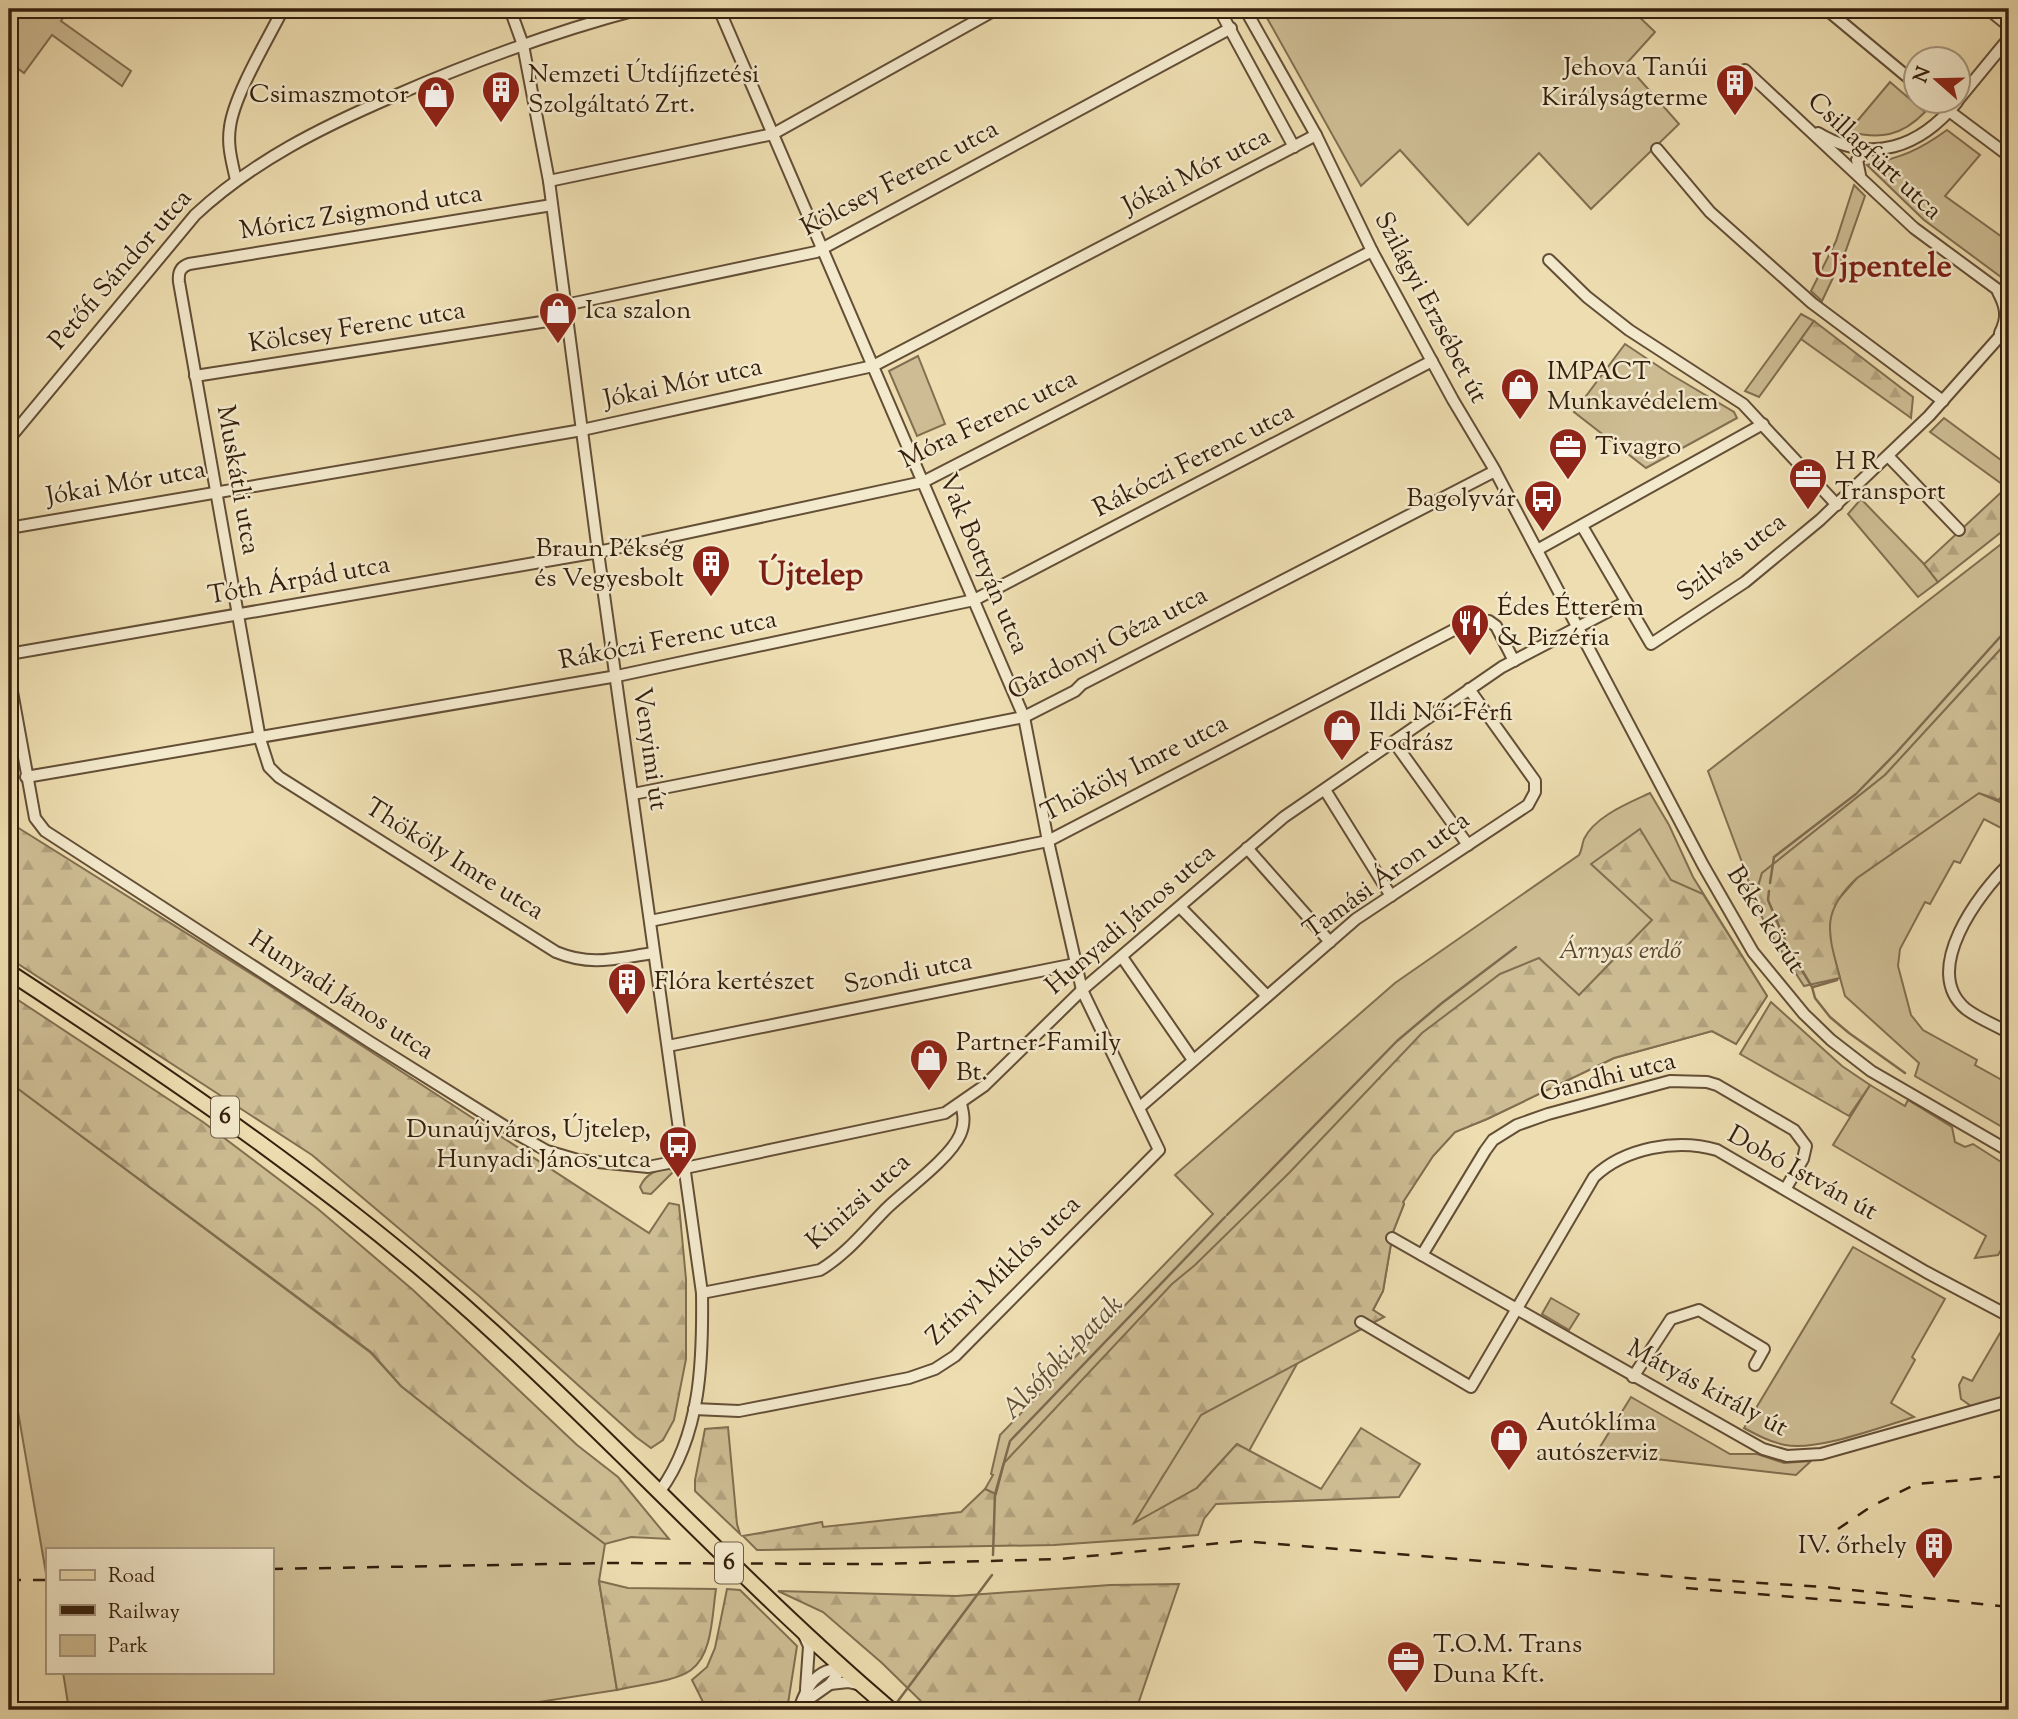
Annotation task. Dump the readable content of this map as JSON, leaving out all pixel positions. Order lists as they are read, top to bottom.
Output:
{
  "streets": {
    "main road": ["6"],
    "street": [
      "Csillagfürt utca",
      "Jókai Mór utca",
      "Kölcsey Ferenc utca",
      "Móricz Zsigmond utca",
      "Petőfi Sándor utca",
      "Szilágyi Erzsébet út",
      "Móra Ferenc utca",
      "Rákóczi Ferenc utca",
      "Muskátli utca",
      "Szilvás utca",
      "Vak Bottyán utca",
      "Tóth Árpád utca",
      "Gárdonyi Géza utca",
      "Venyimi út",
      "Thököly Imre utca",
      "Tamási Áron utca",
      "Hunyadi János utca",
      "Béke körút",
      "Szondi utca",
      "Gandhi utca",
      "Dobó István út",
      "Kinizsi utca",
      "Zrínyi Miklós utca",
      "Mátyás király út"
    ]
  },
  "crossings": [
    ["Jókai Mór utca", "Szilágyi Erzsébet út"],
    ["Jókai Mór utca", "Muskátli utca"],
    ["Jókai Mór utca", "Vak Bottyán utca"],
    ["Jókai Mór utca", "Venyimi út"],
    ["Kölcsey Ferenc utca", "Muskátli utca"],
    ["Kölcsey Ferenc utca", "Vak Bottyán utca"],
    ["Kölcsey Ferenc utca", "Venyimi út"],
    ["Móricz Zsigmond utca", "Muskátli utca"],
    ["Móricz Zsigmond utca", "Venyimi út"],
    ["Petőfi Sándor utca", "Venyimi út"],
    ["Szilágyi Erzsébet út", "Móra Ferenc utca"],
    ["Szilágyi Erzsébet út", "Rákóczi Ferenc utca"],
    ["Szilágyi Erzsébet út", "Gárdonyi Géza utca"],
    ["Szilágyi Erzsébet út", "Hunyadi János utca"],
    ["Szilágyi Erzsébet út", "Béke körút"],
    ["Móra Ferenc utca", "Vak Bottyán utca"],
    ["Móra Ferenc utca", "Tóth Árpád utca"],
    ["Móra Ferenc utca", "Venyimi út"],
    ["Rákóczi Ferenc utca", "Muskátli utca"],
    ["Rákóczi Ferenc utca", "Vak Bottyán utca"],
    ["Rákóczi Ferenc utca", "Venyimi út"],
    ["Rákóczi Ferenc utca", "Thököly Imre utca"],
    ["Rákóczi Ferenc utca", "Hunyadi János utca"],
    ["Muskátli utca", "Tóth Árpád utca"],
    ["Muskátli utca", "Thököly Imre utca"],
    ["Szilvás utca", "Hunyadi János utca"],
    ["Vak Bottyán utca", "Gárdonyi Géza utca"],
    ["Vak Bottyán utca", "Thököly Imre utca"],
    ["Vak Bottyán utca", "Tamási Áron utca"],
    ["Vak Bottyán utca", "Hunyadi János utca"],
    ["Vak Bottyán utca", "Szondi utca"],
    ["Vak Bottyán utca", "Zrínyi Miklós utca"],
    ["Tóth Árpád utca", "Venyimi út"],
    ["Gárdonyi Géza utca", "Venyimi út"],
    ["Venyimi út", "Thököly Imre utca"],
    ["Venyimi út", "Hunyadi János utca"],
    ["Venyimi út", "Szondi utca"],
    ["Venyimi út", "6"],
    ["Venyimi út", "Kinizsi utca"],
    ["Venyimi út", "Zrínyi Miklós utca"],
    ["Thököly Imre utca", "Hunyadi János utca"],
    ["Tamási Áron utca", "Hunyadi János utca"],
    ["Hunyadi János utca", "Béke körút"],
    ["Hunyadi János utca", "Kinizsi utca"],
    ["Gandhi utca", "Dobó István út"],
    ["Dobó István út", "Mátyás király út"]
  ],
  "districts": ["Újpentele", "Újtelep"],
  "water": ["Alsófoki-patak"],
  "parks": ["Árnyas erdő"],
  "places": {
    "building": [
      "Jehova Tanúi Királyságterme",
      "Nemzeti Útdíjfizetési Szolgáltató Zrt.",
      "Braun Pékség és Vegyesbolt",
      "Flóra kertészet",
      "IV. őrhely"
    ],
    "shop": [
      "Csimaszmotor",
      "Ica szalon",
      "IMPACT Munkavédelem",
      "Ildi Női-Férfi Fodrász",
      "Partner-Family Bt.",
      "Autóklíma autószerviz"
    ],
    "office": ["Tivagro", "H R Transport", "T.O.M. Trans Duna Kft."],
    "bus stop": ["Bagolyvár", "Dunaújváros, Újtelep, Hunyadi János utca"],
    "restaurant": ["Édes Étterem & Pizzéria"]
  },
  "legend": ["Road", "Railway", "Park"],
  "north": "left"
}
